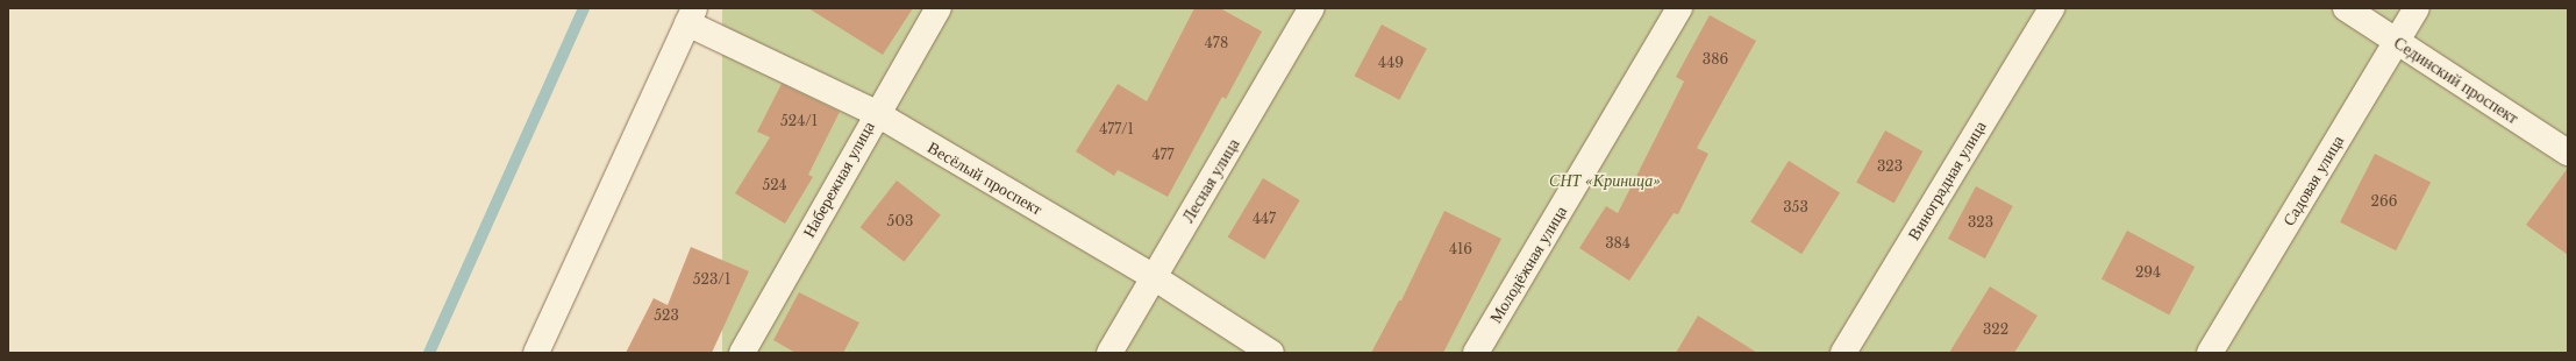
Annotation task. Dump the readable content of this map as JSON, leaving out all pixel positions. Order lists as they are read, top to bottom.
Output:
{
  "streets": {
    "street": [
      "Сединский проспект",
      "Весёлый проспект",
      "Набережная улица",
      "Лесная улица",
      "Виноградная улица",
      "Садовая улица",
      "Молодёжная улица"
    ]
  },
  "crossings": [
    ["Сединский проспект", "Садовая улица"],
    ["Весёлый проспект", "Набережная улица"],
    ["Весёлый проспект", "Лесная улица"]
  ],
  "parks": ["СНТ «Криница»"],
  "house_numbers": [
    "478",
    "386",
    "449",
    "524/1",
    "477/1",
    "477",
    "323",
    "524",
    "266",
    "353",
    "447",
    "503",
    "323",
    "384",
    "416",
    "294",
    "523/1",
    "523",
    "322"
  ]
}
